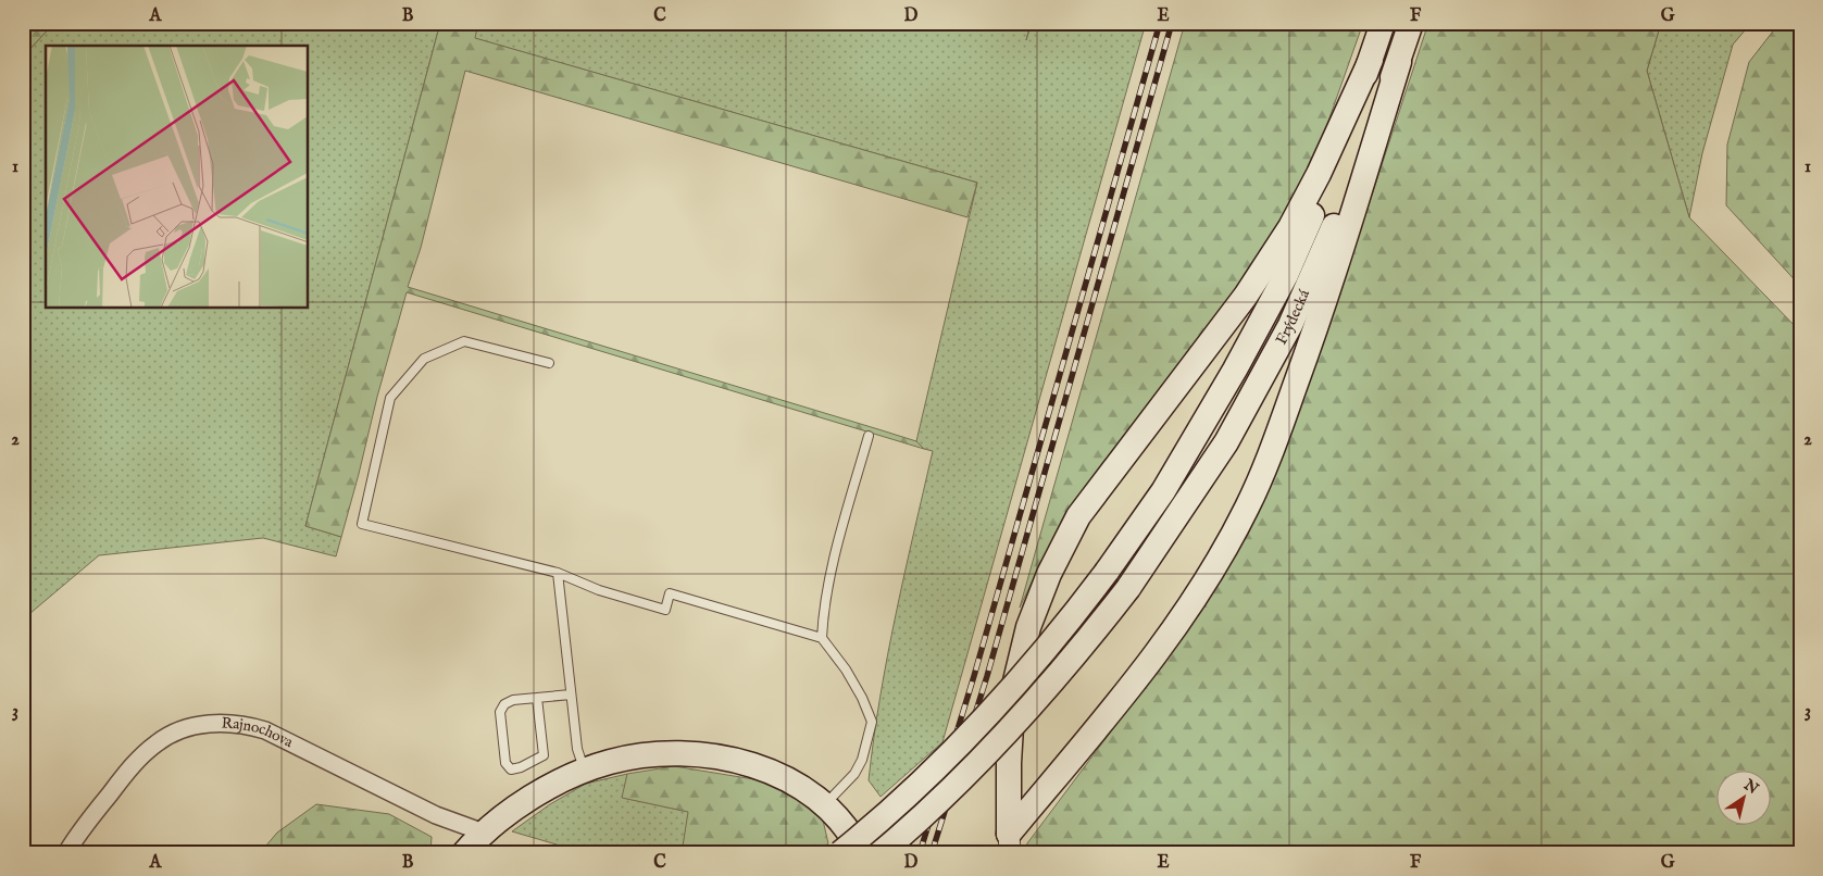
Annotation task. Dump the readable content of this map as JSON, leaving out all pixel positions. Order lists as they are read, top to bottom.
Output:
{
  "streets": {
    "main road": ["Frýdecká"],
    "street": ["Rajnochova"]
  },
  "north": "top right",
  "grid": {
    "columns": [
      "A",
      "B",
      "C",
      "D",
      "E",
      "F",
      "G"
    ],
    "rows": ["1", "2", "3"]
  }
}
